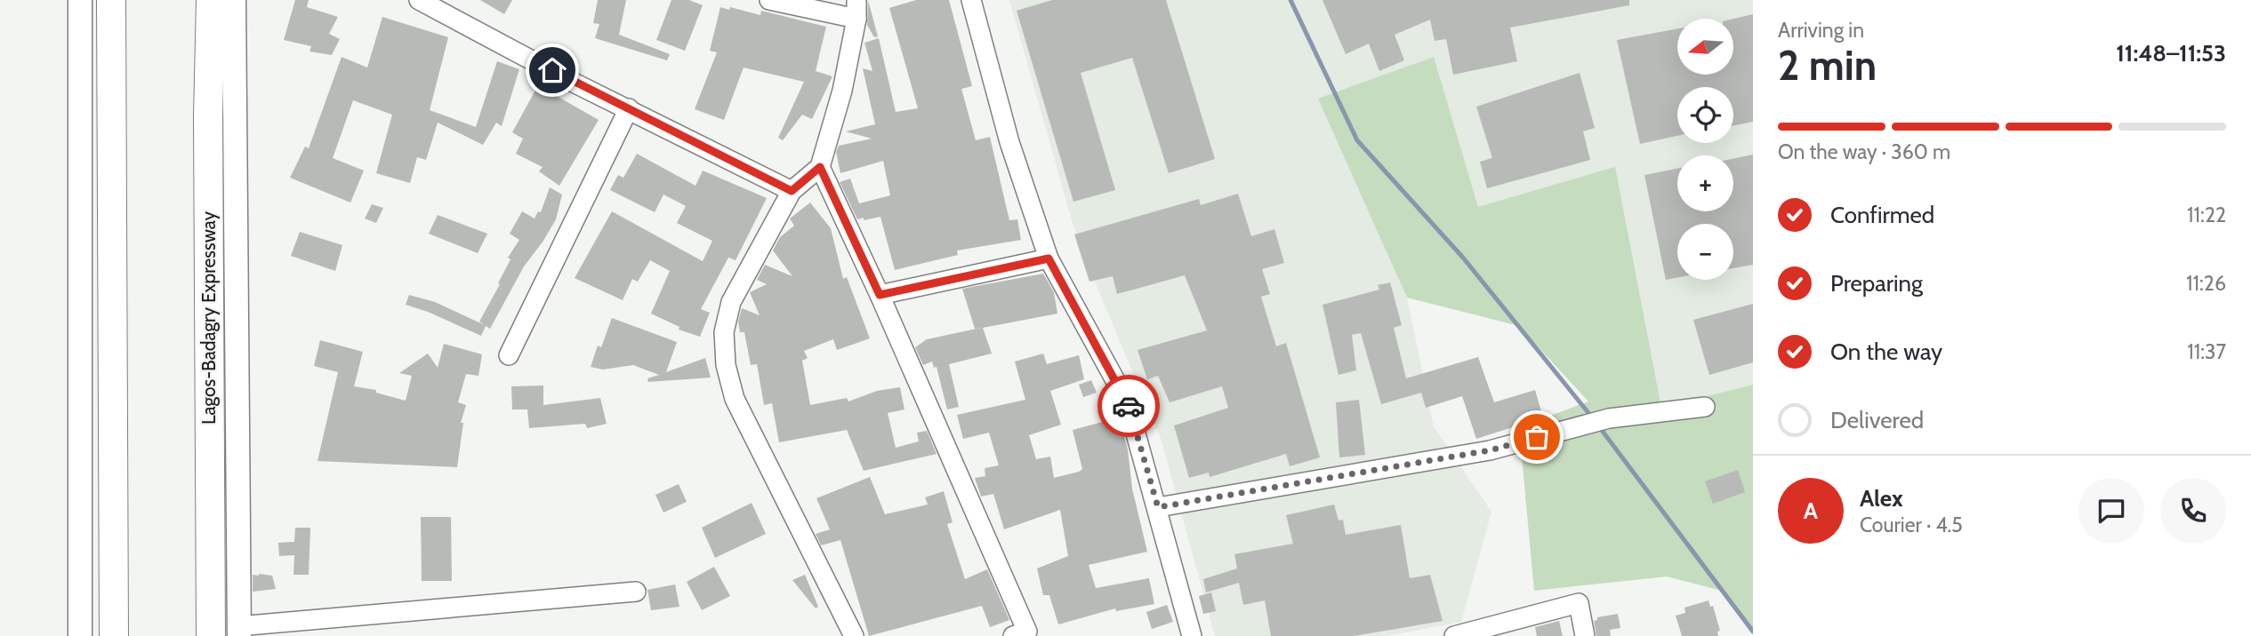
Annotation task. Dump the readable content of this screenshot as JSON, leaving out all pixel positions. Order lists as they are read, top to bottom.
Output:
{
  "streets": {
    "highway": ["Lagos-Badagry Expressway"]
  },
  "north": "left",
  "page": {
    "heading": ["2 min", "Arriving in", "11:48–11:53"],
    "panel": ["Alex", "Courier · 4.5"],
    "map_buttons": ["+", "−"],
    "bar": "On the way · 360 m",
    "list": [
      ["Confirmed", "11:22"],
      ["Preparing", "11:26"],
      ["On the way", "11:37"],
      "Delivered"
    ],
    "round": "A"
  }
}
